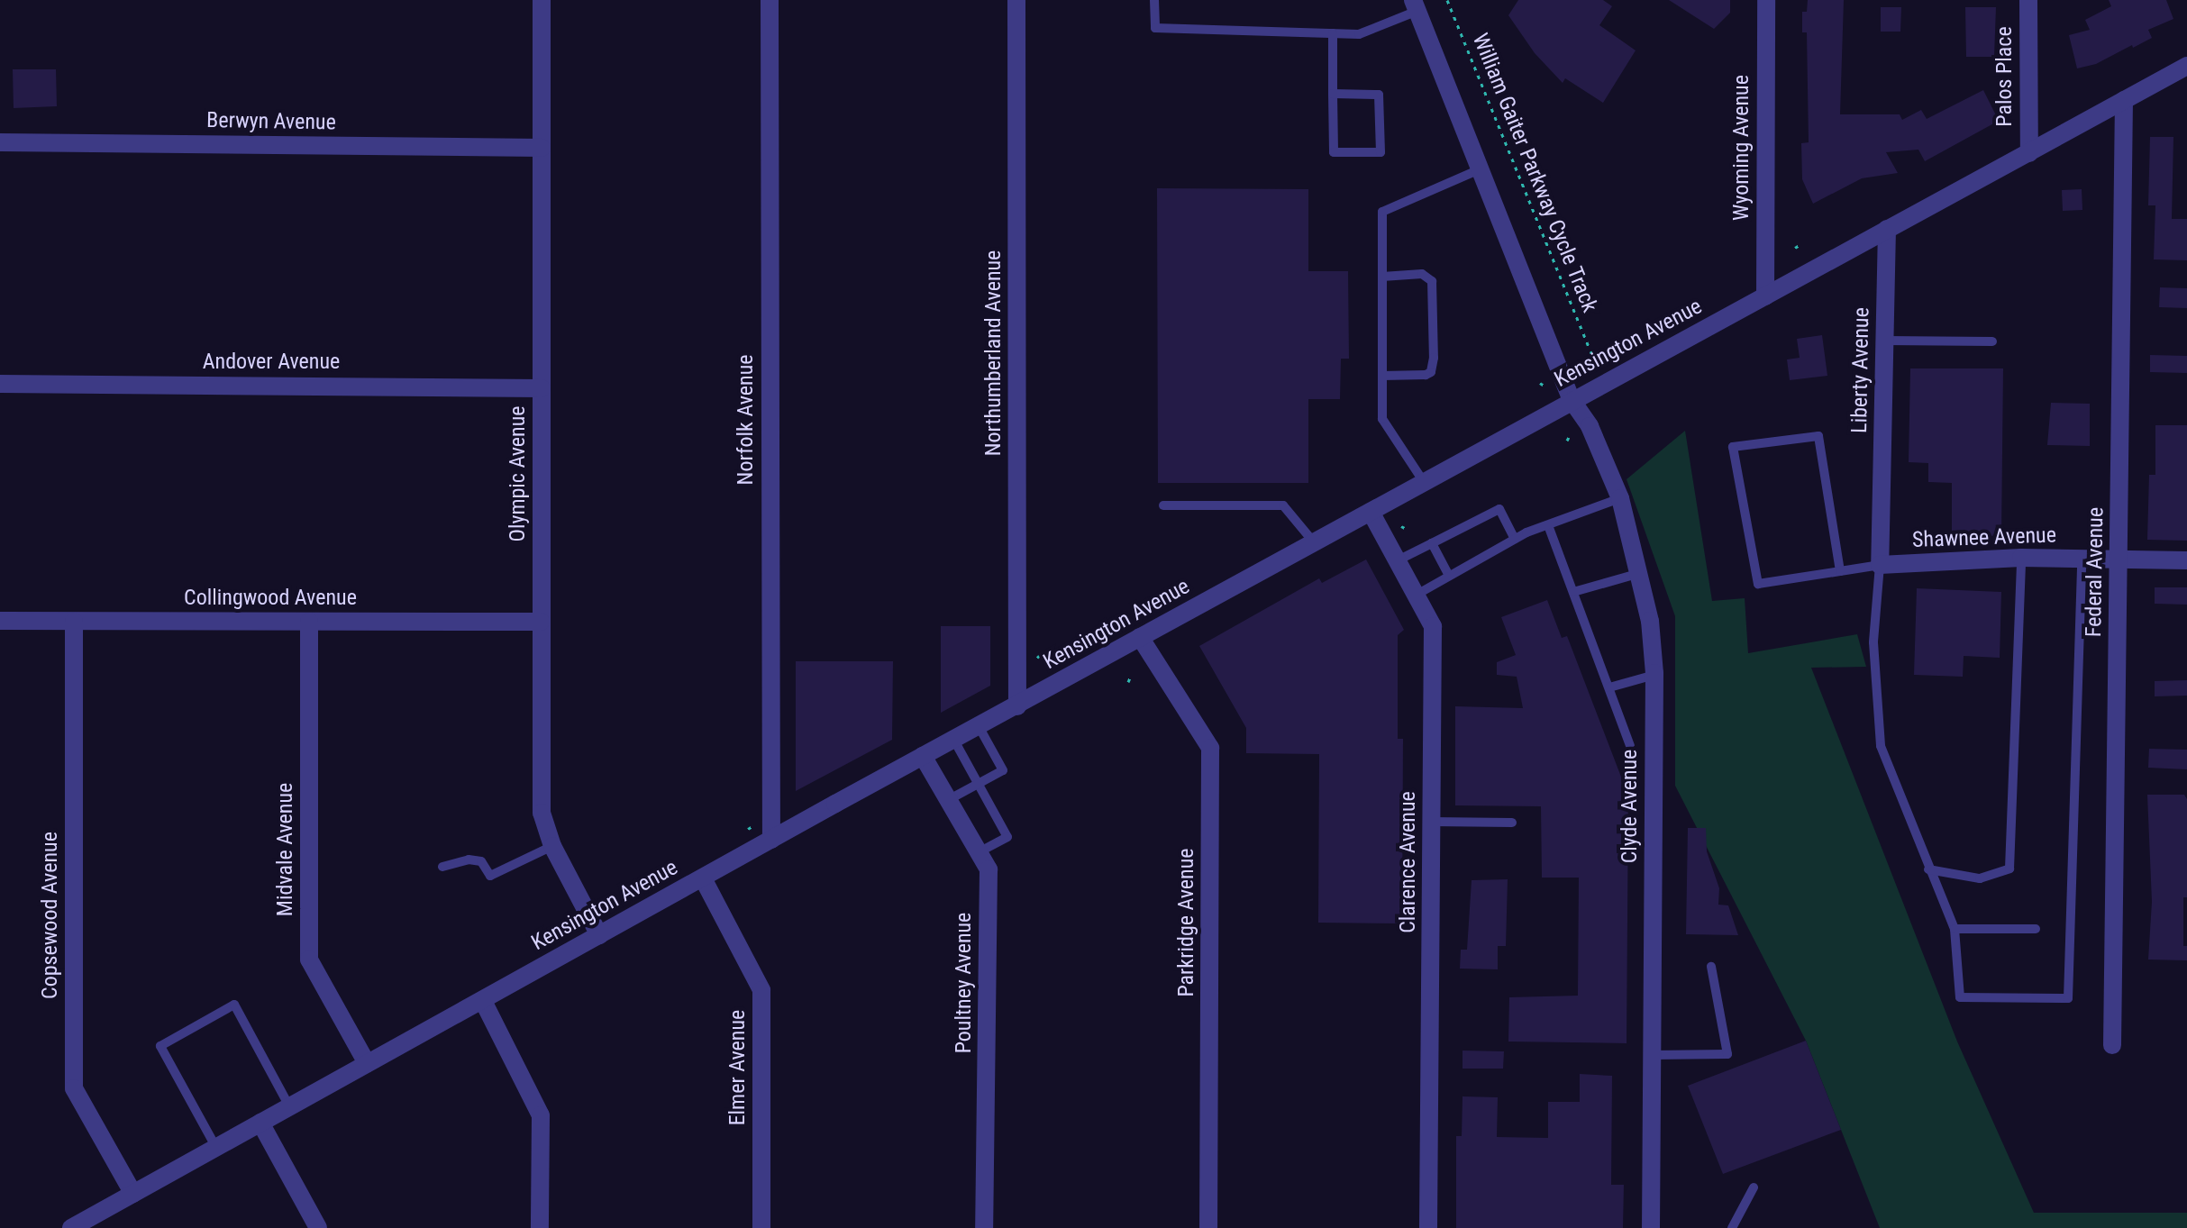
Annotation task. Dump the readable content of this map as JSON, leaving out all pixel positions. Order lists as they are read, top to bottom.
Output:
{
  "streets": {
    "street": [
      "Palos Place",
      "Berwyn Avenue",
      "Wyoming Avenue",
      "Kensington Avenue",
      "Northumberland Avenue",
      "Andover Avenue",
      "Liberty Avenue",
      "Norfolk Avenue",
      "Olympic Avenue",
      "Shawnee Avenue",
      "Federal Avenue",
      "Collingwood Avenue",
      "Clyde Avenue",
      "Midvale Avenue",
      "Clarence Avenue",
      "Copsewood Avenue",
      "Parkridge Avenue",
      "Poultney Avenue",
      "Elmer Avenue"
    ],
    "path": ["William Gaiter Parkway Cycle Track"]
  },
  "crossings": [
    ["Palos Place", "Kensington Avenue"],
    ["Berwyn Avenue", "Olympic Avenue"],
    ["Wyoming Avenue", "Kensington Avenue"],
    ["Kensington Avenue", "Northumberland Avenue"],
    ["Kensington Avenue", "Liberty Avenue"],
    ["Kensington Avenue", "Norfolk Avenue"],
    ["Kensington Avenue", "Olympic Avenue"],
    ["Kensington Avenue", "Federal Avenue"],
    ["Kensington Avenue", "Clyde Avenue"],
    ["Kensington Avenue", "Midvale Avenue"],
    ["Kensington Avenue", "Clarence Avenue"],
    ["Kensington Avenue", "Copsewood Avenue"],
    ["Kensington Avenue", "Parkridge Avenue"],
    ["Kensington Avenue", "Poultney Avenue"],
    ["Kensington Avenue", "Elmer Avenue"],
    ["Andover Avenue", "Olympic Avenue"],
    ["Liberty Avenue", "Shawnee Avenue"],
    ["Olympic Avenue", "Collingwood Avenue"],
    ["Shawnee Avenue", "Federal Avenue"],
    ["Collingwood Avenue", "Midvale Avenue"],
    ["Collingwood Avenue", "Copsewood Avenue"]
  ]
}
